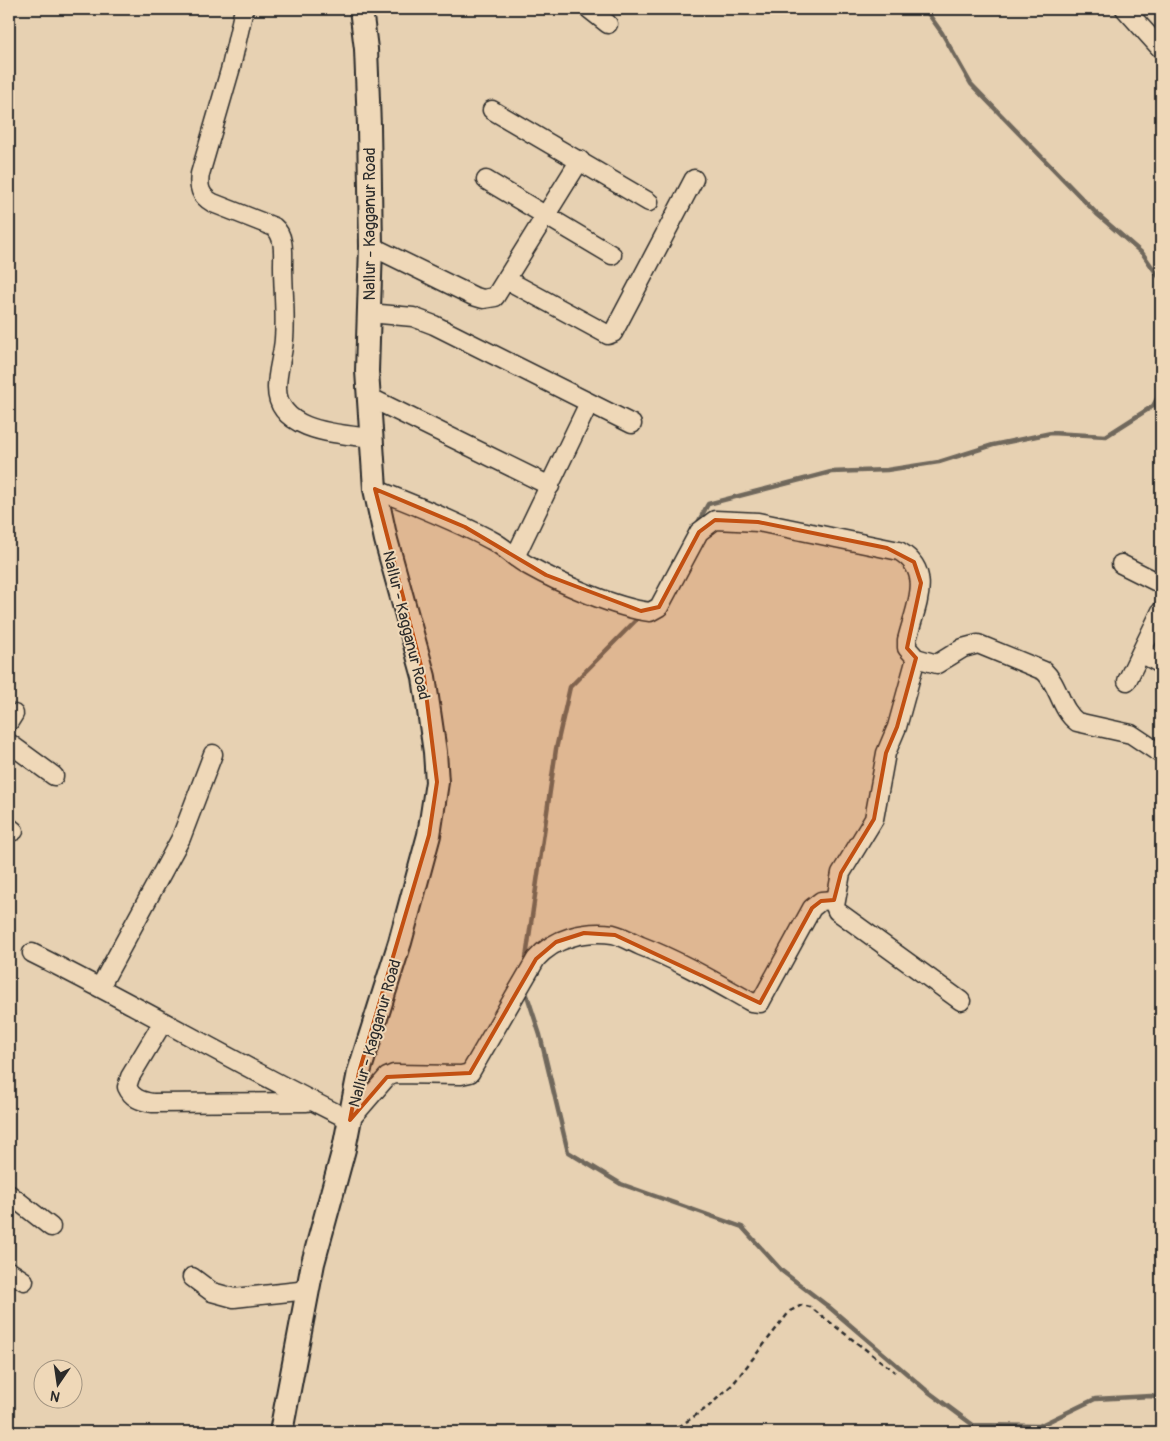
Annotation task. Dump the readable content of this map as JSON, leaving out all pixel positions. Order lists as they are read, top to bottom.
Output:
{
  "streets": {
    "main road": ["Nallur - Kagganur Road"]
  },
  "north": "bottom"
}
